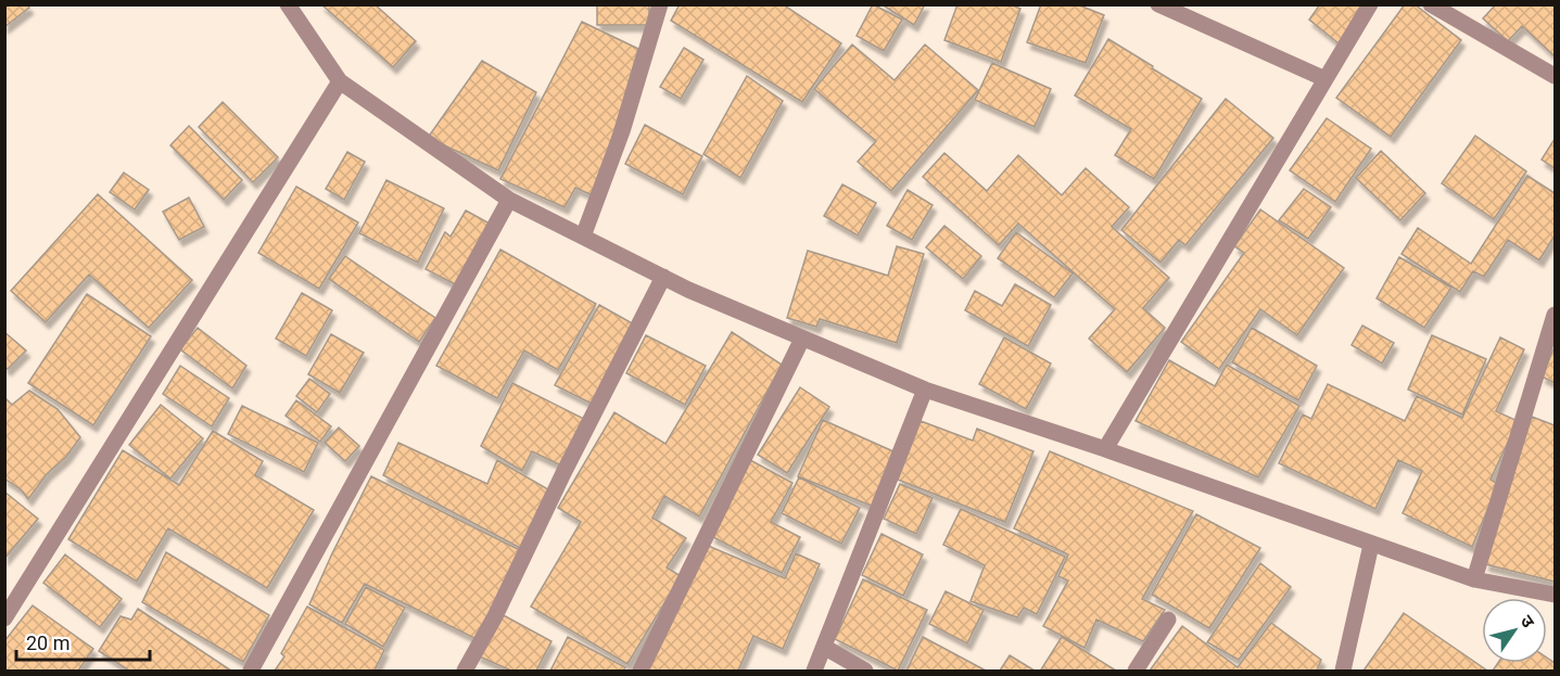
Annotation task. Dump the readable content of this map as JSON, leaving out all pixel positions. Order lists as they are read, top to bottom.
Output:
{
  "scale_bar": "20 m",
  "north": "top right"
}
